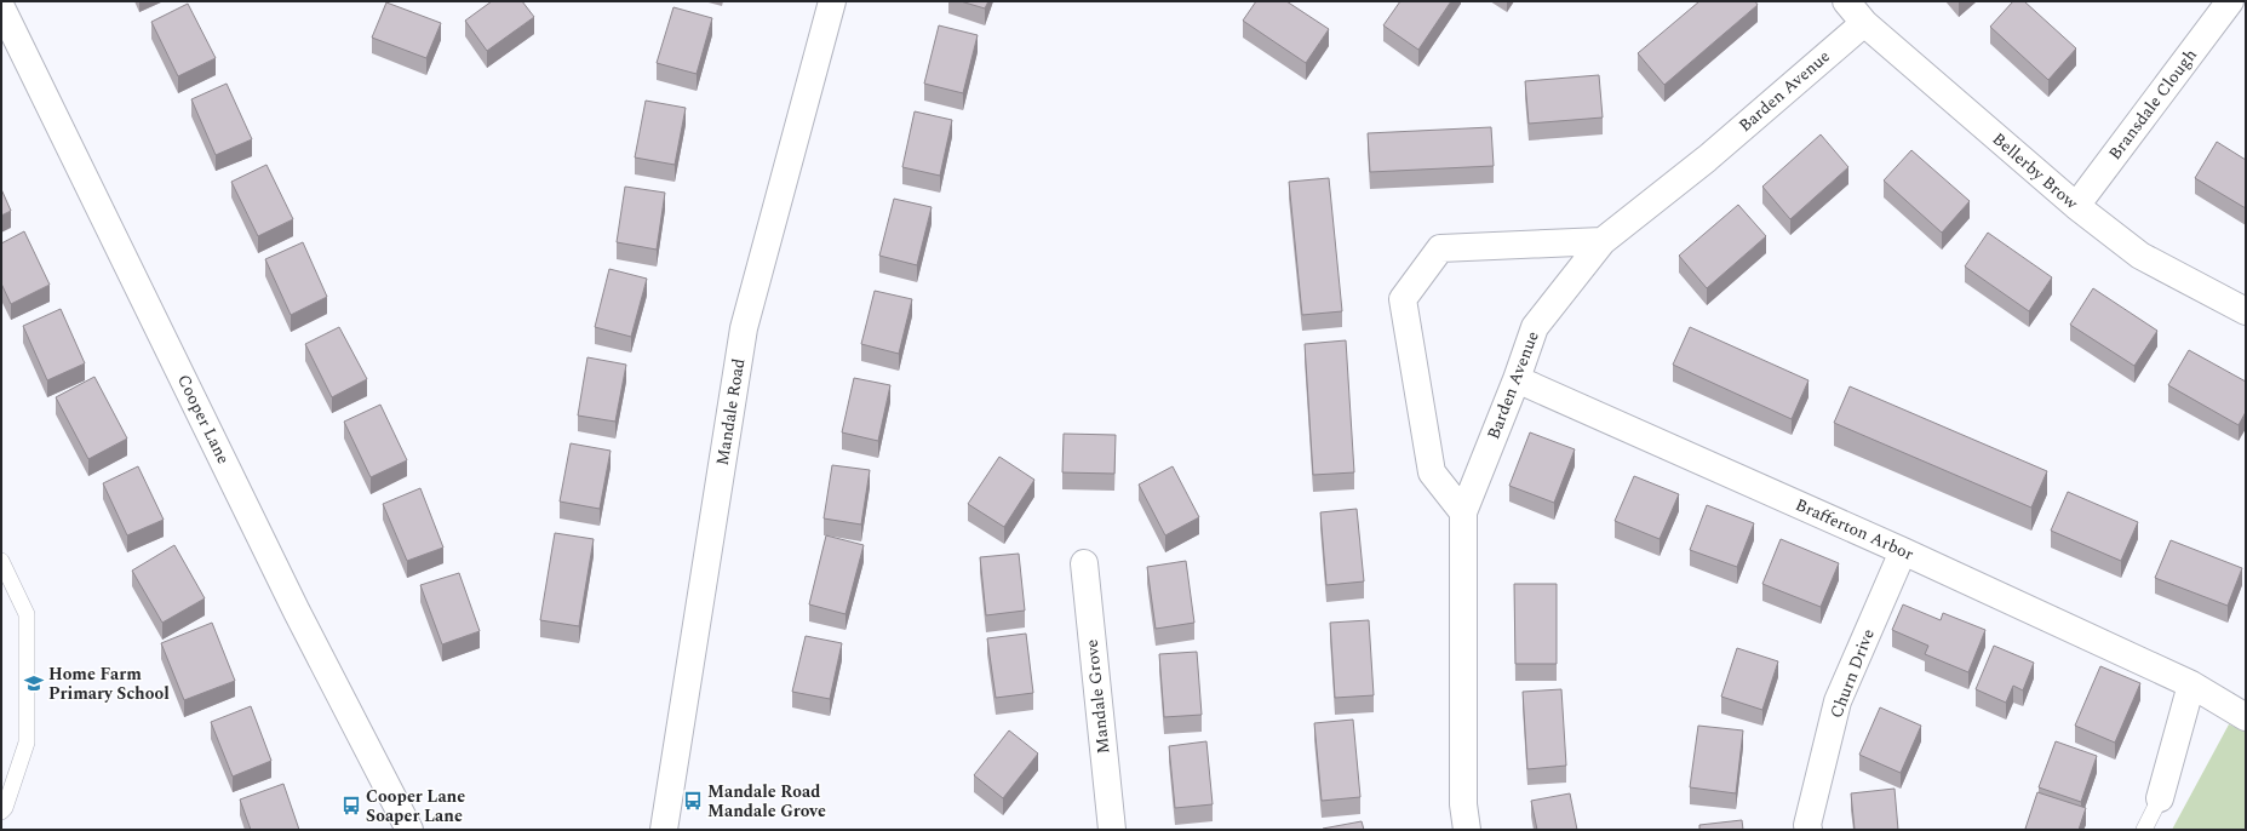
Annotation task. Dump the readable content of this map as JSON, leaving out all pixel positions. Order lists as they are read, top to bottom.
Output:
{
  "streets": {
    "street": [
      "Barden Avenue",
      "Bransdale Clough",
      "Bellerby Brow",
      "Mandale Road",
      "Cooper Lane",
      "Brafferton Arbor",
      "Churn Drive",
      "Mandale Grove"
    ]
  },
  "crossings": [
    ["Barden Avenue", "Bellerby Brow"],
    ["Barden Avenue", "Brafferton Arbor"],
    ["Bransdale Clough", "Bellerby Brow"],
    ["Brafferton Arbor", "Churn Drive"]
  ],
  "places": {
    "school or university": ["Home Farm Primary School"],
    "bus stop": ["Mandale Road Mandale Grove", "Cooper Lane Soaper Lane"]
  }
}
